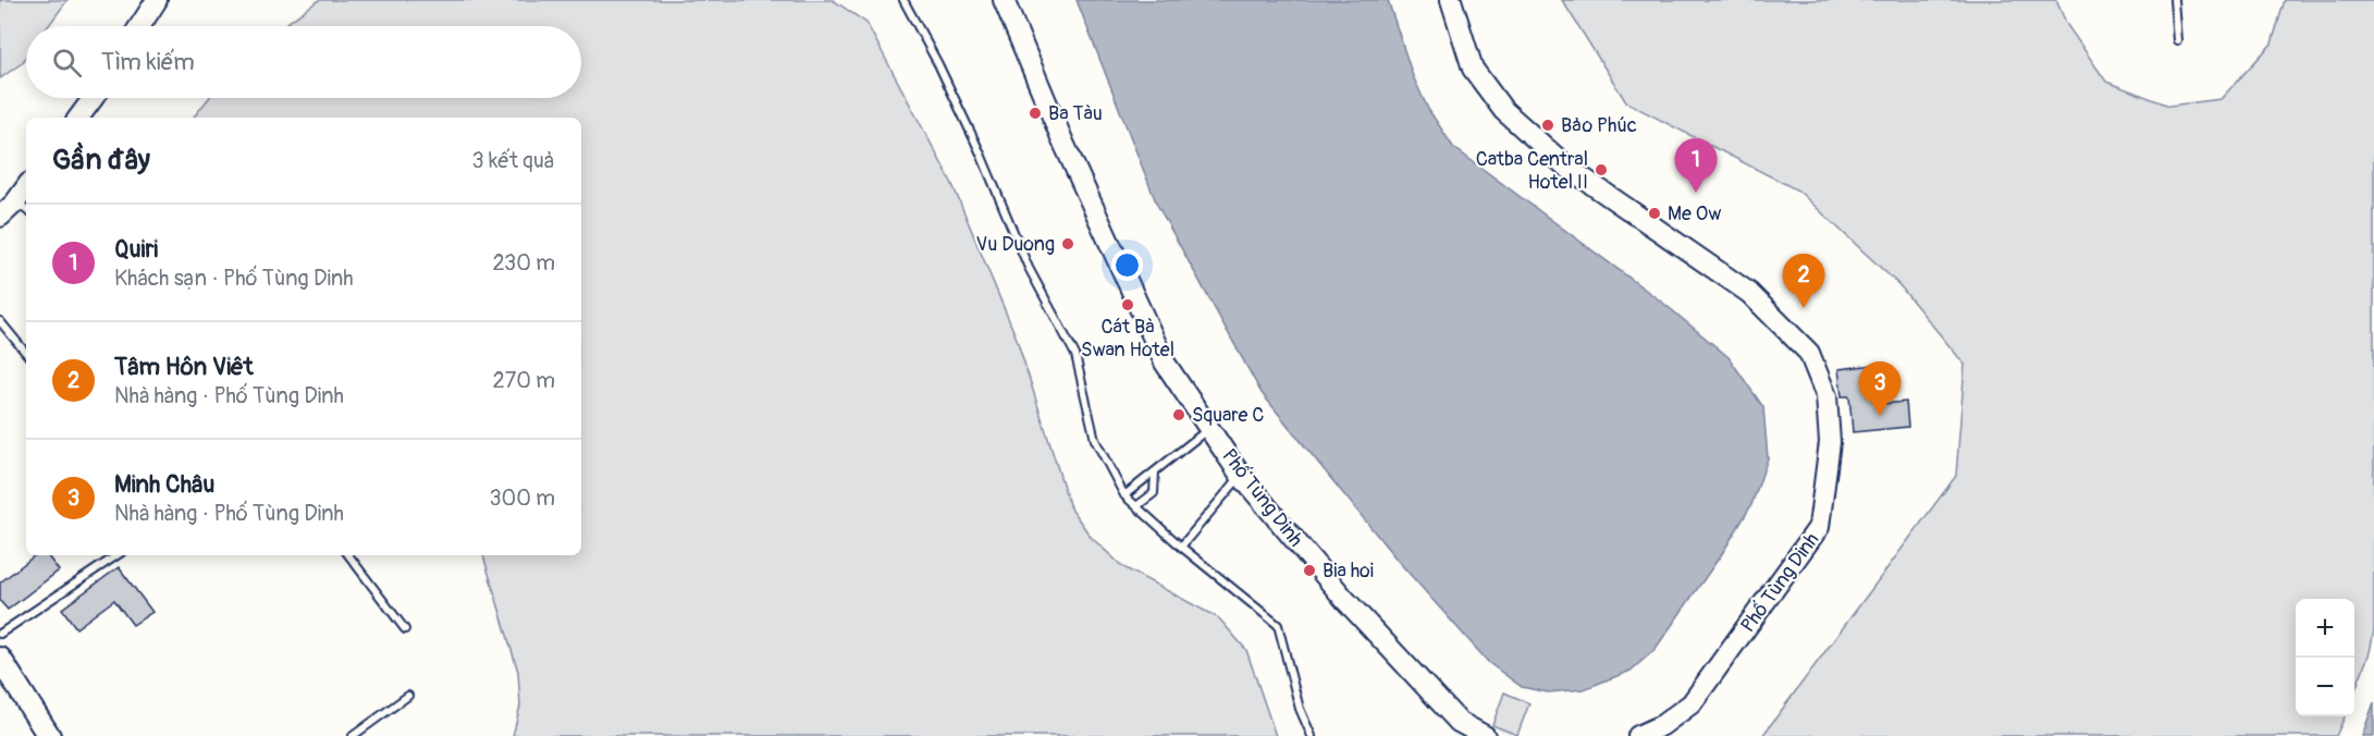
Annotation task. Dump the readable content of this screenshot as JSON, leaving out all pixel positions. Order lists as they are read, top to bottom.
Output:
{
  "streets": {
    "main road": ["Phố Tùng Dinh"]
  },
  "places": [
    "Ba Tàu",
    "Bảo Phúc",
    "Catba Central Hotel II",
    "Me Ow",
    "Vu Duong",
    "Cát Bà Swan Hotel",
    "Square C",
    "Bia hoi"
  ],
  "page": {
    "search": "Tìm kiếm",
    "heading": ["Gần đây", "3 kết quả"],
    "pins": ["1", "2", "3"],
    "list": [
      {
        "mark": "1",
        "name": "Quiri",
        "note": "Khách sạn · Phố Tùng Dinh",
        "value": "230 m"
      },
      {
        "mark": "2",
        "name": "Tâm Hôn Viêt",
        "note": "Nhà hàng · Phố Tùng Dinh",
        "value": "270 m"
      },
      {
        "mark": "3",
        "name": "Minh Châu",
        "note": "Nhà hàng · Phố Tùng Dinh",
        "value": "300 m"
      }
    ],
    "map_buttons": ["+", "−"]
  }
}
